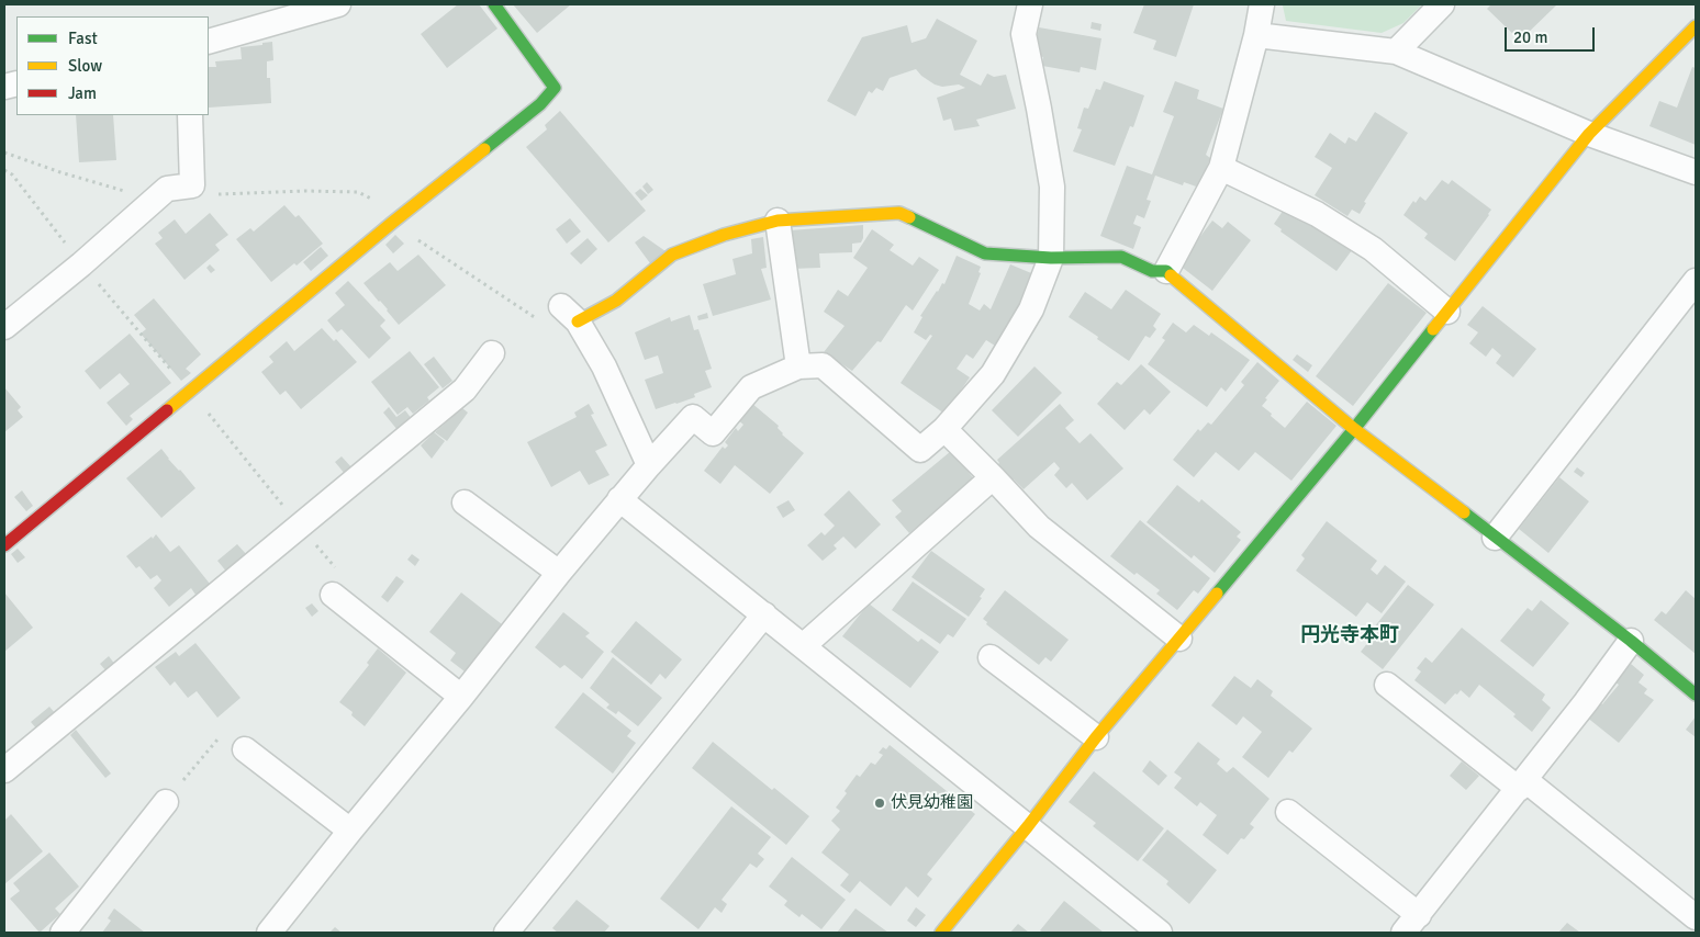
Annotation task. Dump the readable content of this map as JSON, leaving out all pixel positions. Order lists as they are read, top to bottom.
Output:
{
  "districts": ["円光寺本町"],
  "places": ["伏見幼稚園"],
  "legend": ["Fast", "Slow", "Jam"],
  "scale_bar": "20 m"
}
